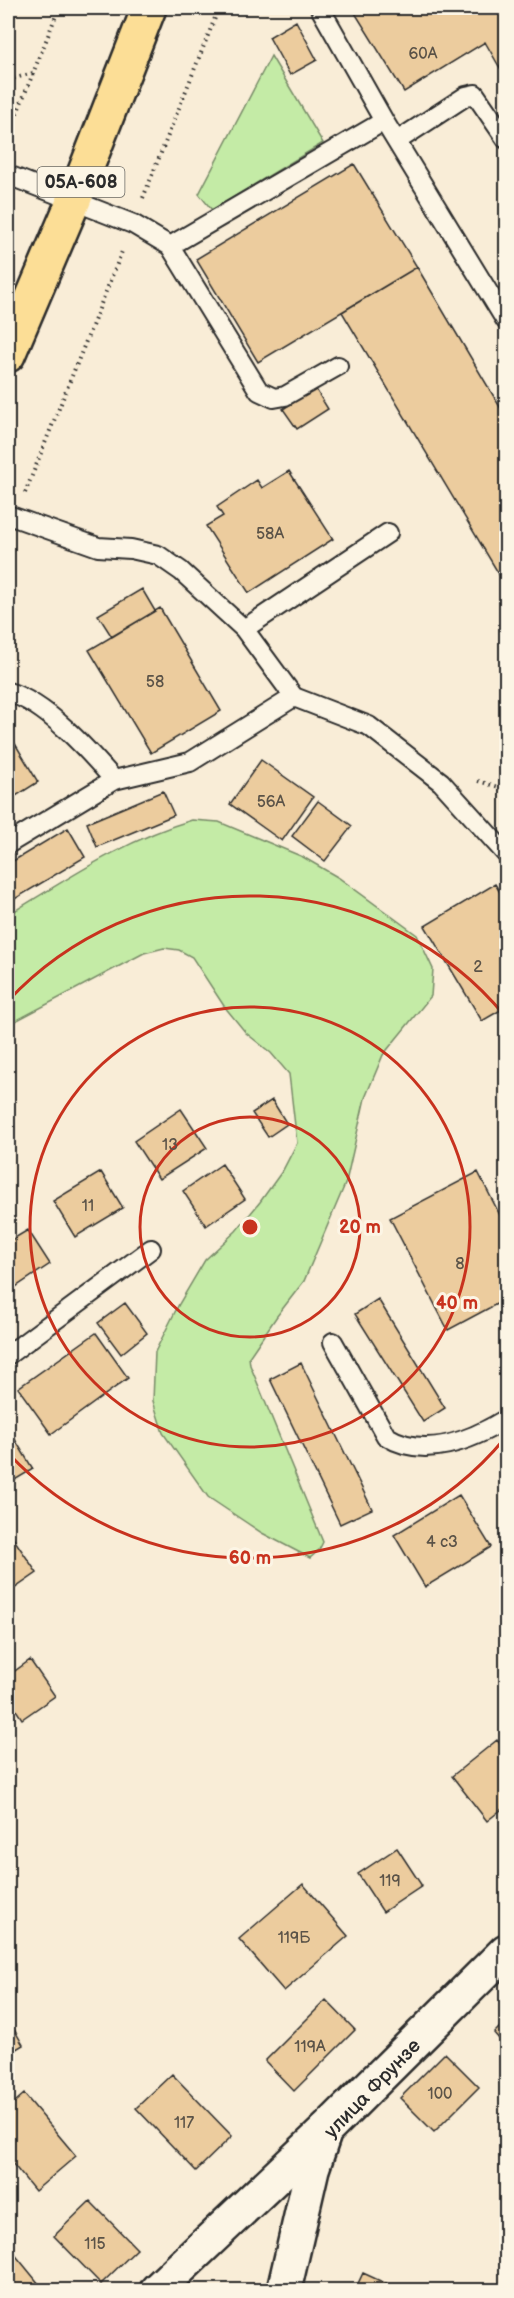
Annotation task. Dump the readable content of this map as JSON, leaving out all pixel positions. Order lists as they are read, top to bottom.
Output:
{
  "streets": {
    "main road": ["05А-608", "улица Фрунзе"]
  },
  "house_numbers": [
    "60А",
    "58А",
    "58",
    "56А",
    "2",
    "13",
    "11",
    "8",
    "4 с3",
    "119",
    "119Б",
    "119А",
    "100",
    "117",
    "115"
  ],
  "rings": ["20 m", "40 m", "60 m"]
}
